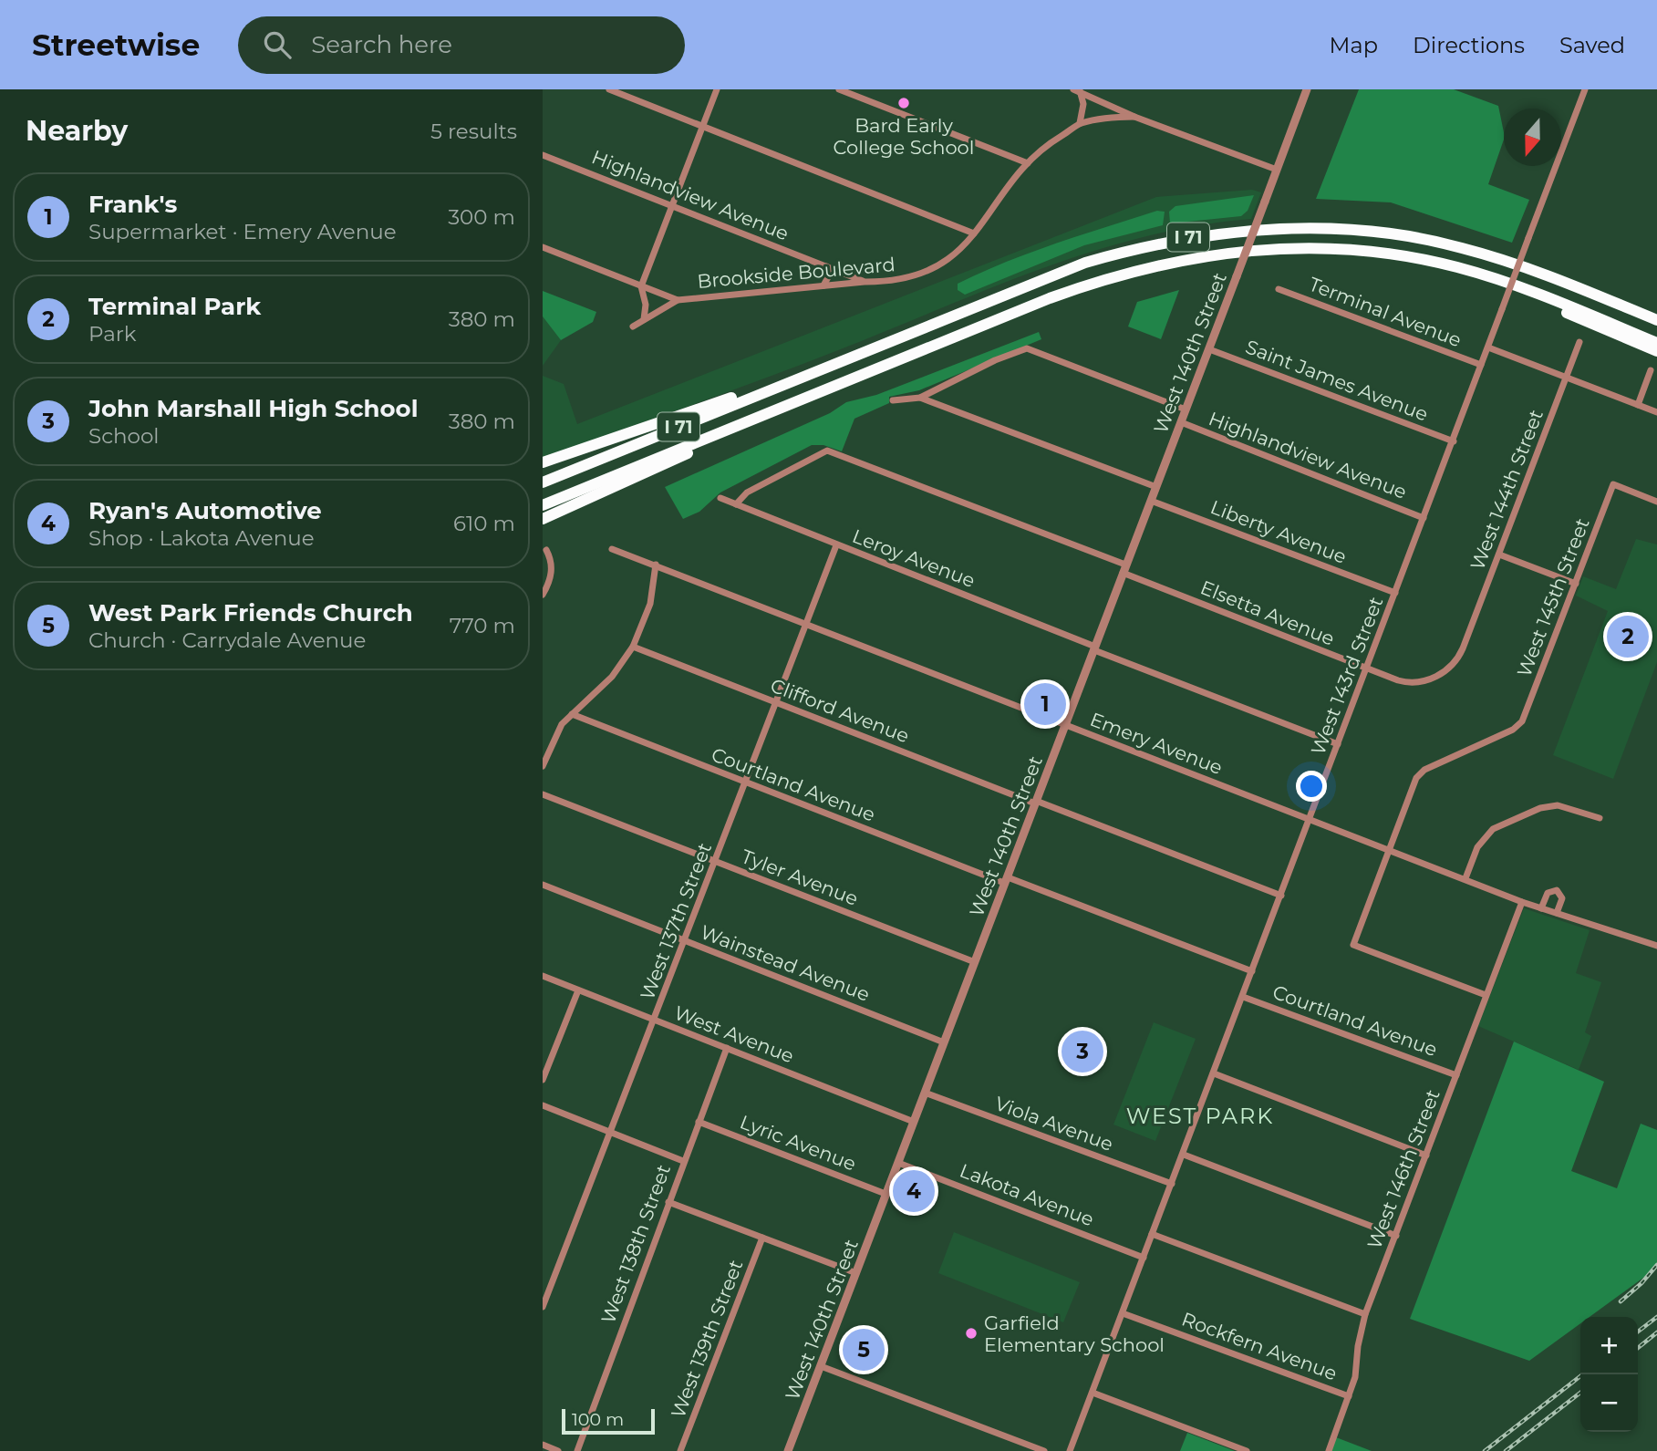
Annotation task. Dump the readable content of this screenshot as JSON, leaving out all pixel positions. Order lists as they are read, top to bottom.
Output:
{
  "streets": {
    "highway": ["I 71"],
    "street": [
      "Highlandview Avenue",
      "Brookside Boulevard",
      "Terminal Avenue",
      "West 140th Street",
      "Saint James Avenue",
      "West 144th Street",
      "Liberty Avenue",
      "Leroy Avenue",
      "West 145th Street",
      "Elsetta Avenue",
      "West 143rd Street",
      "Clifford Avenue",
      "Emery Avenue",
      "Courtland Avenue",
      "Tyler Avenue",
      "West 137th Street",
      "Wainstead Avenue",
      "West Avenue",
      "Viola Avenue",
      "Lyric Avenue",
      "West 146th Street",
      "Lakota Avenue",
      "West 138th Street",
      "West 139th Street",
      "Rockfern Avenue"
    ]
  },
  "crossings": [
    ["Highlandview Avenue", "Brookside Boulevard"],
    ["Highlandview Avenue", "West 140th Street"],
    ["Highlandview Avenue", "West 143rd Street"],
    ["Terminal Avenue", "West 144th Street"],
    ["Terminal Avenue", "West 143rd Street"],
    ["West 140th Street", "Saint James Avenue"],
    ["West 140th Street", "Liberty Avenue"],
    ["West 140th Street", "Leroy Avenue"],
    ["West 140th Street", "Elsetta Avenue"],
    ["West 140th Street", "Clifford Avenue"],
    ["West 140th Street", "Emery Avenue"],
    ["West 140th Street", "Courtland Avenue"],
    ["West 140th Street", "Tyler Avenue"],
    ["West 140th Street", "Wainstead Avenue"],
    ["West 140th Street", "West Avenue"],
    ["West 140th Street", "Viola Avenue"],
    ["West 140th Street", "Lyric Avenue"],
    ["West 140th Street", "Lakota Avenue"],
    ["Saint James Avenue", "West 143rd Street"],
    ["West 144th Street", "Elsetta Avenue"],
    ["Liberty Avenue", "West 143rd Street"],
    ["Leroy Avenue", "Elsetta Avenue"],
    ["Leroy Avenue", "West 143rd Street"],
    ["Leroy Avenue", "West 137th Street"],
    ["West 145th Street", "Emery Avenue"],
    ["Elsetta Avenue", "West 143rd Street"],
    ["West 143rd Street", "Clifford Avenue"],
    ["West 143rd Street", "Emery Avenue"],
    ["West 143rd Street", "Courtland Avenue"],
    ["West 143rd Street", "Viola Avenue"],
    ["West 143rd Street", "Lakota Avenue"],
    ["West 143rd Street", "Rockfern Avenue"],
    ["Clifford Avenue", "West 137th Street"],
    ["Emery Avenue", "West 137th Street"],
    ["Emery Avenue", "West 146th Street"],
    ["Courtland Avenue", "West 137th Street"],
    ["Courtland Avenue", "West 146th Street"],
    ["Tyler Avenue", "West 137th Street"],
    ["West 137th Street", "Wainstead Avenue"],
    ["West 137th Street", "West Avenue"],
    ["West Avenue", "West 138th Street"],
    ["Lyric Avenue", "West 138th Street"],
    ["West 146th Street", "Rockfern Avenue"]
  ],
  "districts": ["WEST PARK"],
  "places": ["Bard Early College School", "Garfield Elementary School"],
  "scale_bar": "100 m",
  "north": "bottom",
  "page": {
    "header": "Streetwise",
    "search": "Search here",
    "nav": ["Map", "Directions", "Saved"],
    "heading": ["Nearby", "5 results"],
    "list": [
      {
        "mark": "1",
        "name": "Frank's",
        "note": "Supermarket · Emery Avenue",
        "value": "300 m"
      },
      {
        "mark": "2",
        "name": "Terminal Park",
        "note": "Park",
        "value": "380 m"
      },
      {
        "mark": "3",
        "name": "John Marshall High School",
        "note": "School",
        "value": "380 m"
      },
      {
        "mark": "4",
        "name": "Ryan's Automotive",
        "note": "Shop · Lakota Avenue",
        "value": "610 m"
      },
      {
        "mark": "5",
        "name": "West Park Friends Church",
        "note": "Church · Carrydale Avenue",
        "value": "770 m"
      }
    ],
    "pins": [
      "2",
      "1",
      "3",
      "4",
      "5"
    ],
    "map_buttons": ["+", "−"],
    "scale": "100 m"
  }
}
